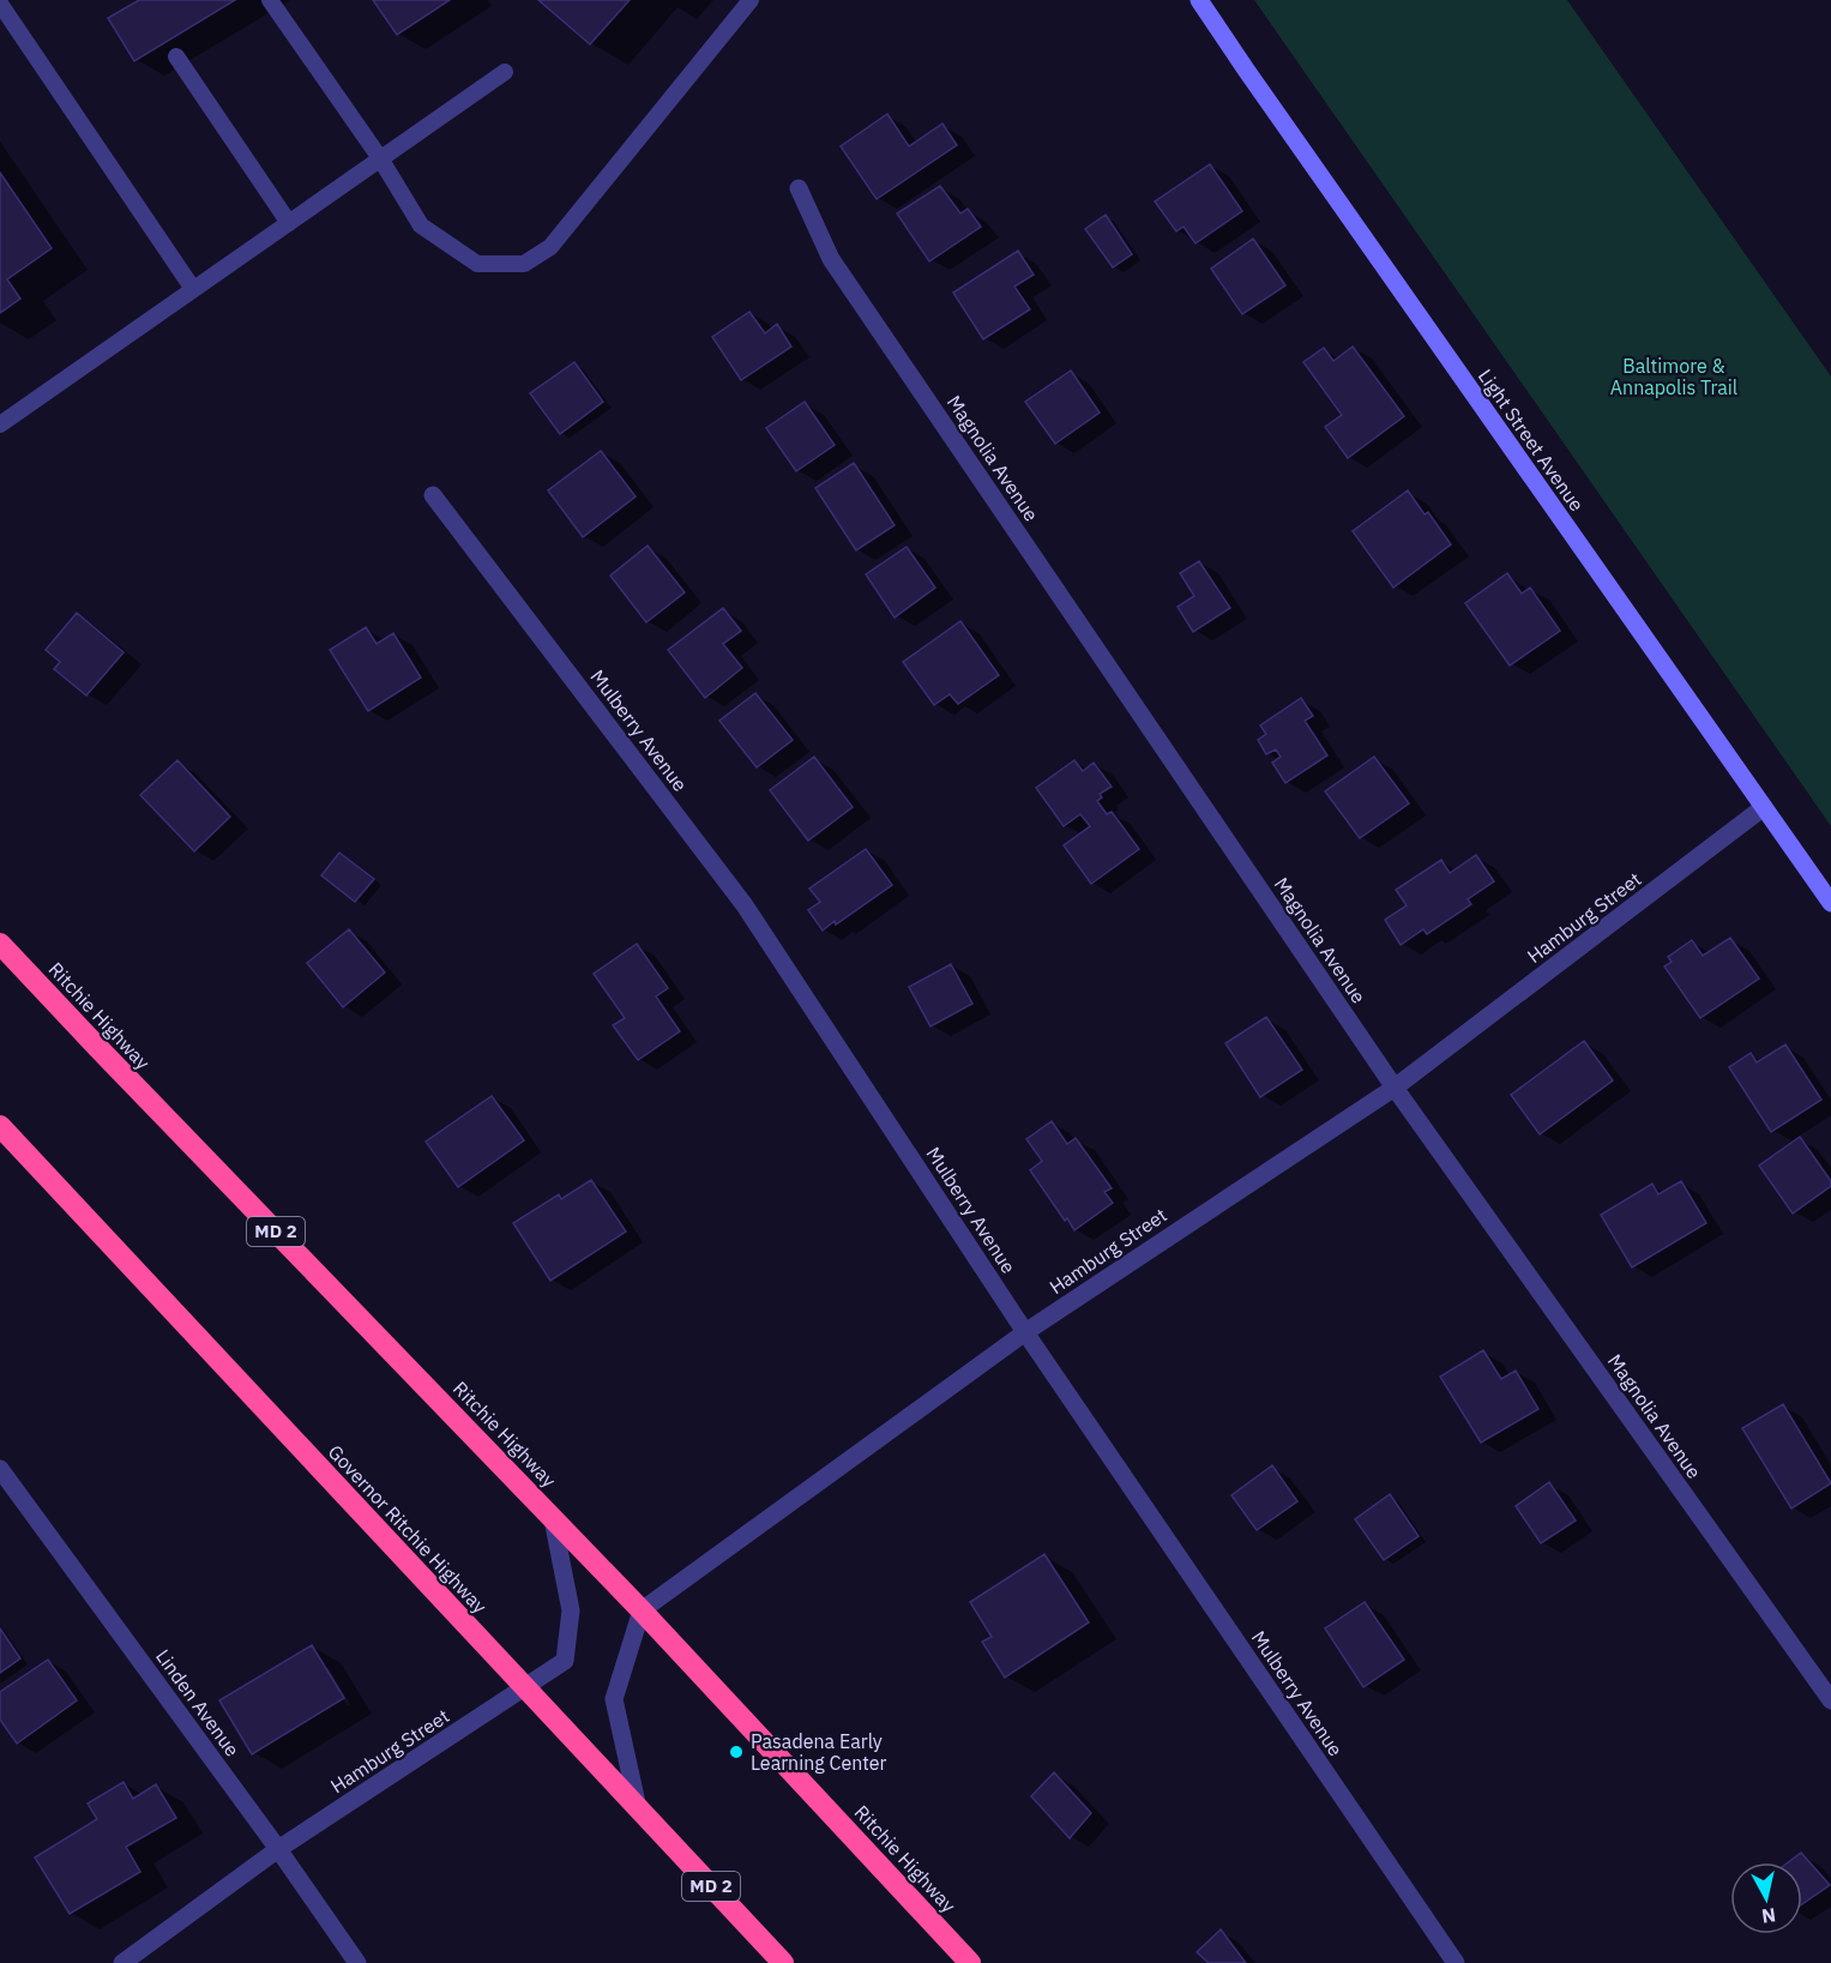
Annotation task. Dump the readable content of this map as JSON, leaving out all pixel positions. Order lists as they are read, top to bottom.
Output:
{
  "streets": {
    "highway": ["Ritchie Highway", "MD 2", "Governor Ritchie Highway"],
    "street": [
      "Light Street Avenue",
      "Magnolia Avenue",
      "Mulberry Avenue",
      "Hamburg Street",
      "Linden Avenue"
    ]
  },
  "crossings": [
    ["Light Street Avenue", "Hamburg Street"],
    ["Magnolia Avenue", "Hamburg Street"],
    ["Mulberry Avenue", "Hamburg Street"],
    ["Hamburg Street", "Ritchie Highway"],
    ["Hamburg Street", "Governor Ritchie Highway"],
    ["Hamburg Street", "Linden Avenue"]
  ],
  "parks": ["Baltimore & Annapolis Trail"],
  "places": ["Pasadena Early Learning Center"],
  "north": "bottom"
}
